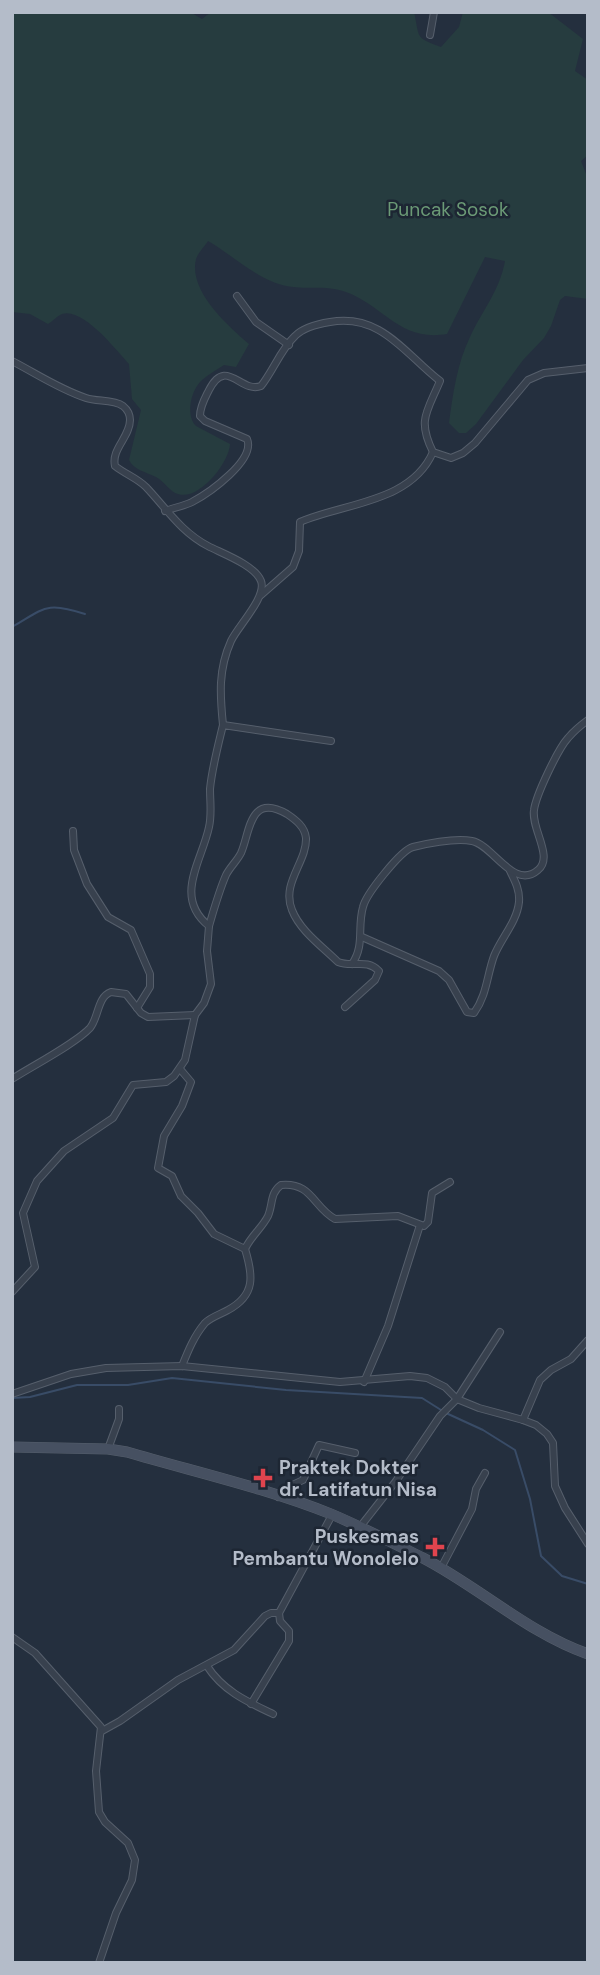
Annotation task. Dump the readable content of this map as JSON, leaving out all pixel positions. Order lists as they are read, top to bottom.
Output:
{
  "parks": ["Puncak Sosok"],
  "places": {
    "health": ["Praktek Dokter dr. Latifatun Nisa", "Puskesmas Pembantu Wonolelo"]
  }
}
